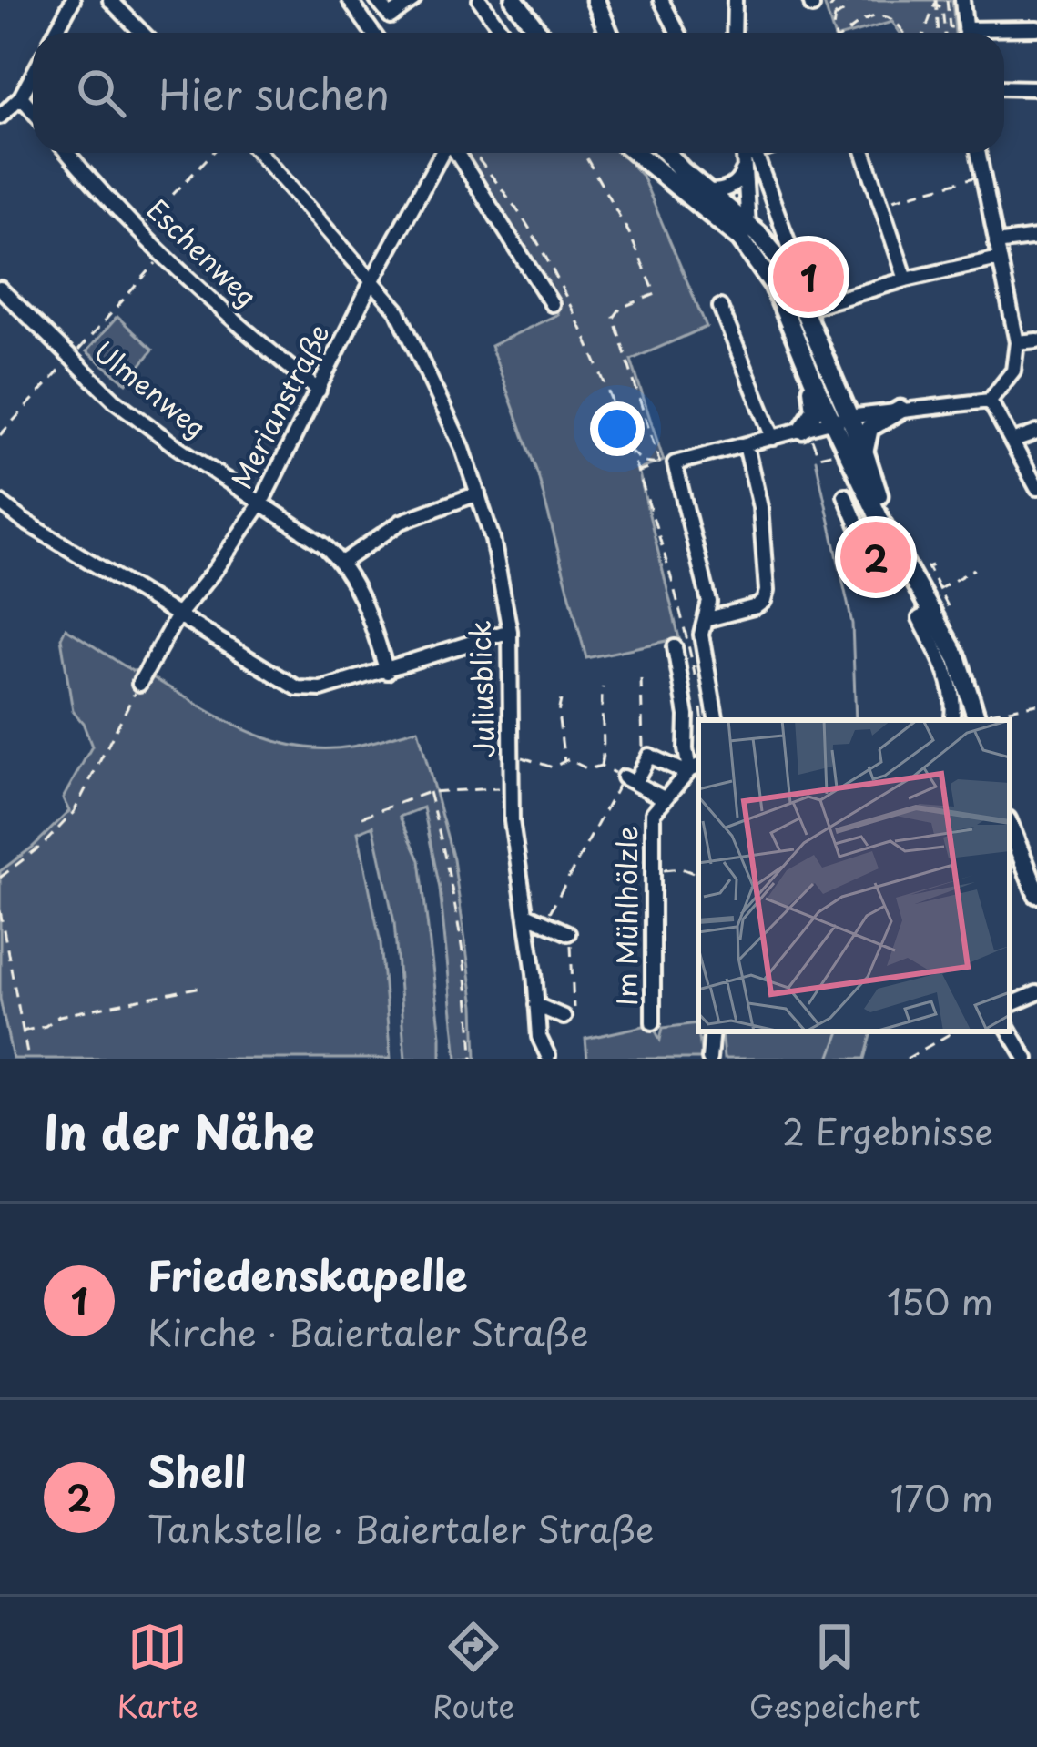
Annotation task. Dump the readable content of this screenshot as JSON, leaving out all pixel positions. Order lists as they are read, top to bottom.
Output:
{
  "streets": {
    "street": [
      "Eschenweg",
      "Ulmenweg",
      "Merianstraße",
      "Juliusblick",
      "Im Mühlhölzle"
    ]
  },
  "crossings": [
    ["Eschenweg", "Merianstraße"],
    ["Ulmenweg", "Merianstraße"],
    ["Merianstraße", "Juliusblick"]
  ],
  "page": {
    "search": "Hier suchen",
    "pins": ["1", "2"],
    "heading": ["In der Nähe", "2 Ergebnisse"],
    "list": [
      {
        "mark": "1",
        "name": "Friedenskapelle",
        "note": "Kirche · Baiertaler Straße",
        "value": "150 m"
      },
      {
        "mark": "2",
        "name": "Shell",
        "note": "Tankstelle · Baiertaler Straße",
        "value": "170 m"
      }
    ],
    "nav": ["Karte", "Route", "Gespeichert"]
  }
}
